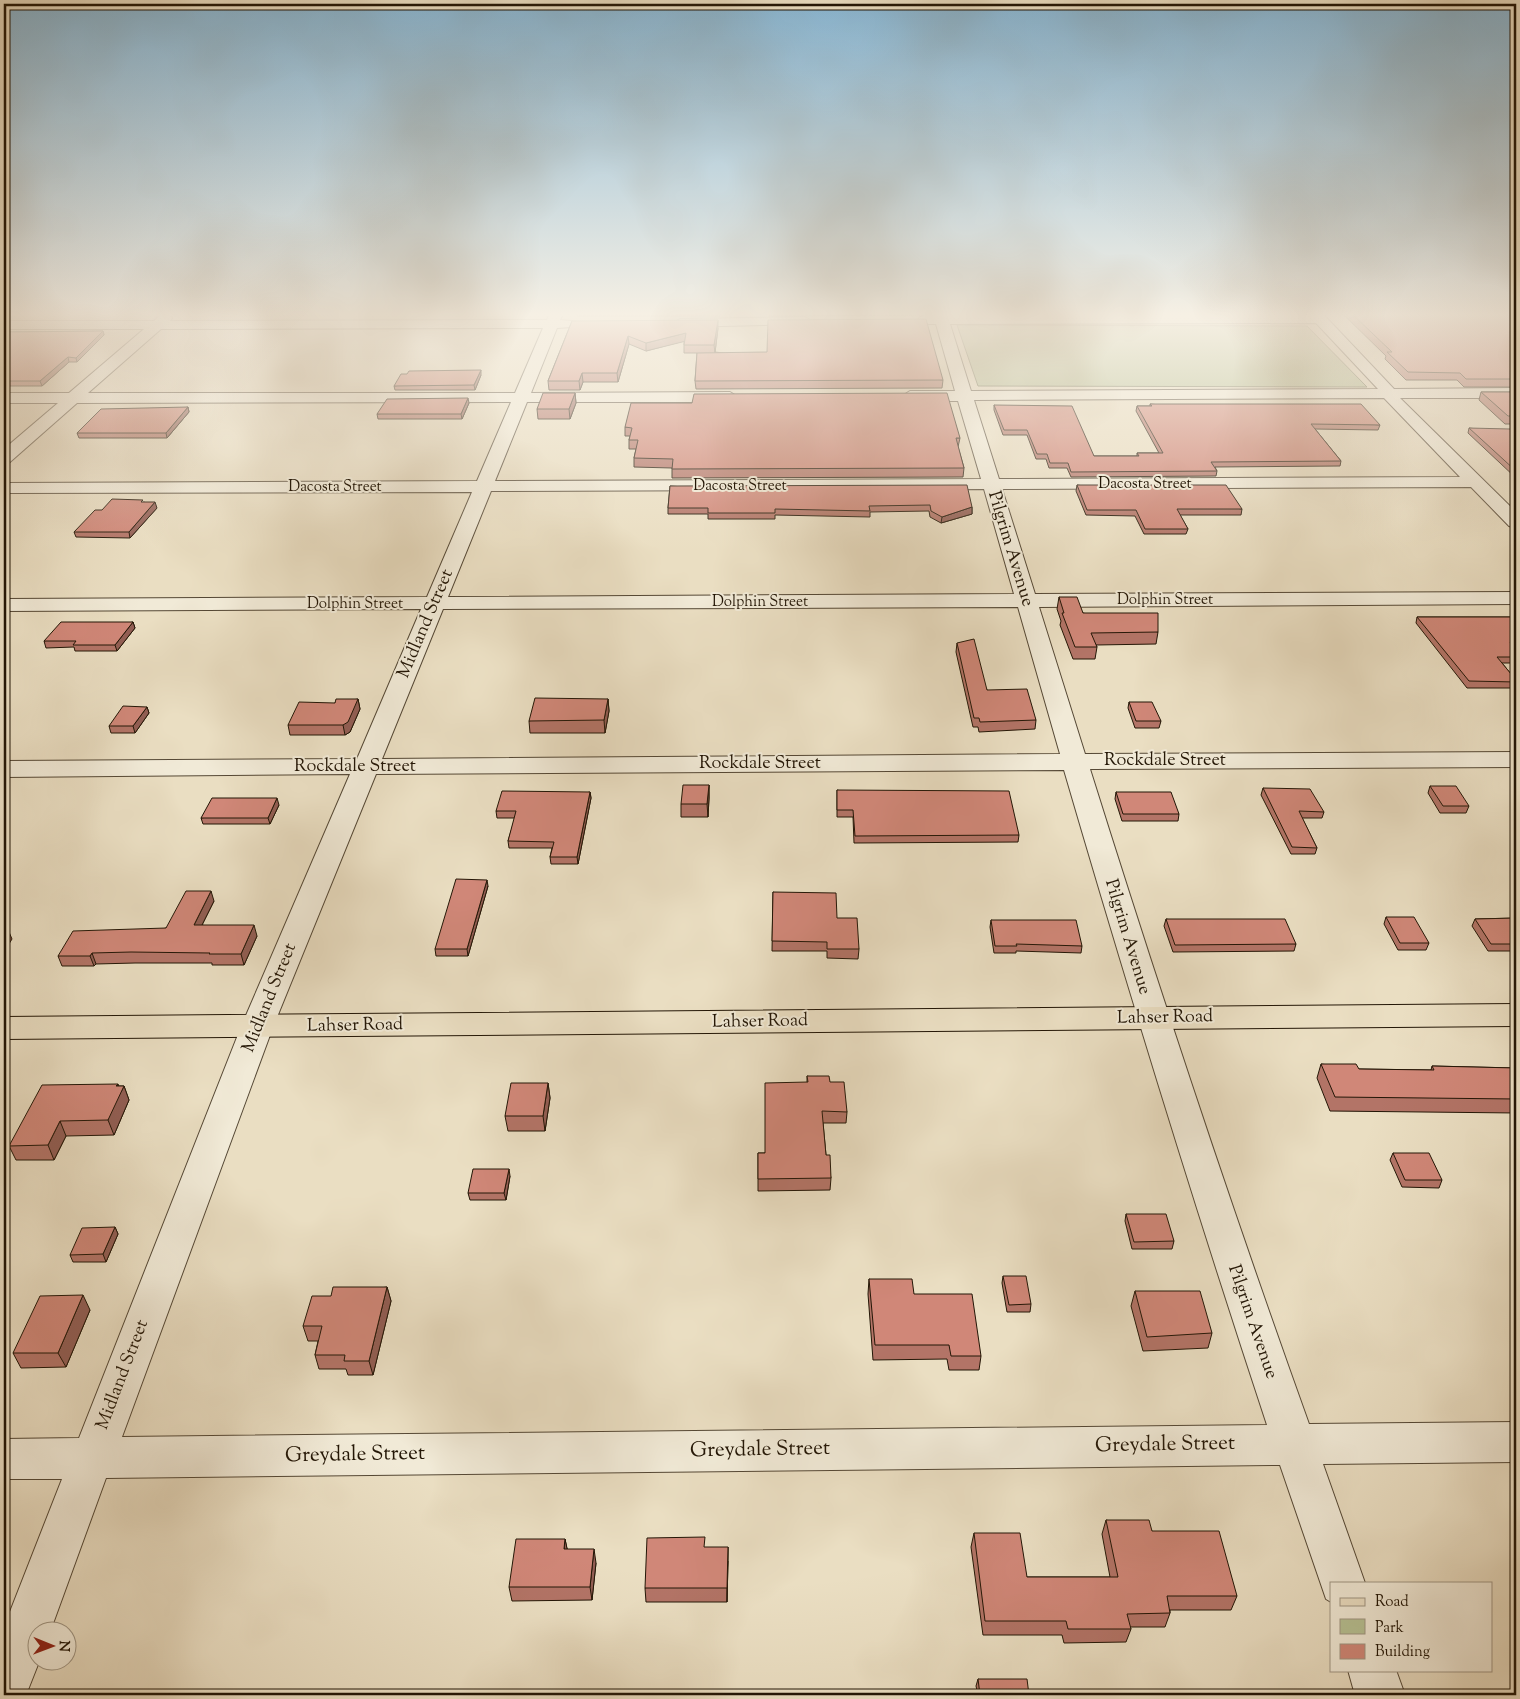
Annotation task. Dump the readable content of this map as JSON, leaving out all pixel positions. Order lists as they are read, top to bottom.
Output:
{
  "streets": {
    "main road": ["Lahser Road"],
    "street": [
      "Dacosta Street",
      "Pilgrim Avenue",
      "Dolphin Street",
      "Midland Street",
      "Rockdale Street",
      "Greydale Street"
    ]
  },
  "crossings": [
    ["Dacosta Street", "Pilgrim Avenue"],
    ["Dacosta Street", "Midland Street"],
    ["Pilgrim Avenue", "Dolphin Street"],
    ["Pilgrim Avenue", "Rockdale Street"],
    ["Pilgrim Avenue", "Lahser Road"],
    ["Pilgrim Avenue", "Greydale Street"],
    ["Dolphin Street", "Midland Street"],
    ["Midland Street", "Rockdale Street"],
    ["Midland Street", "Lahser Road"],
    ["Midland Street", "Greydale Street"]
  ],
  "legend": ["Road", "Park", "Building"],
  "north": "right"
}
